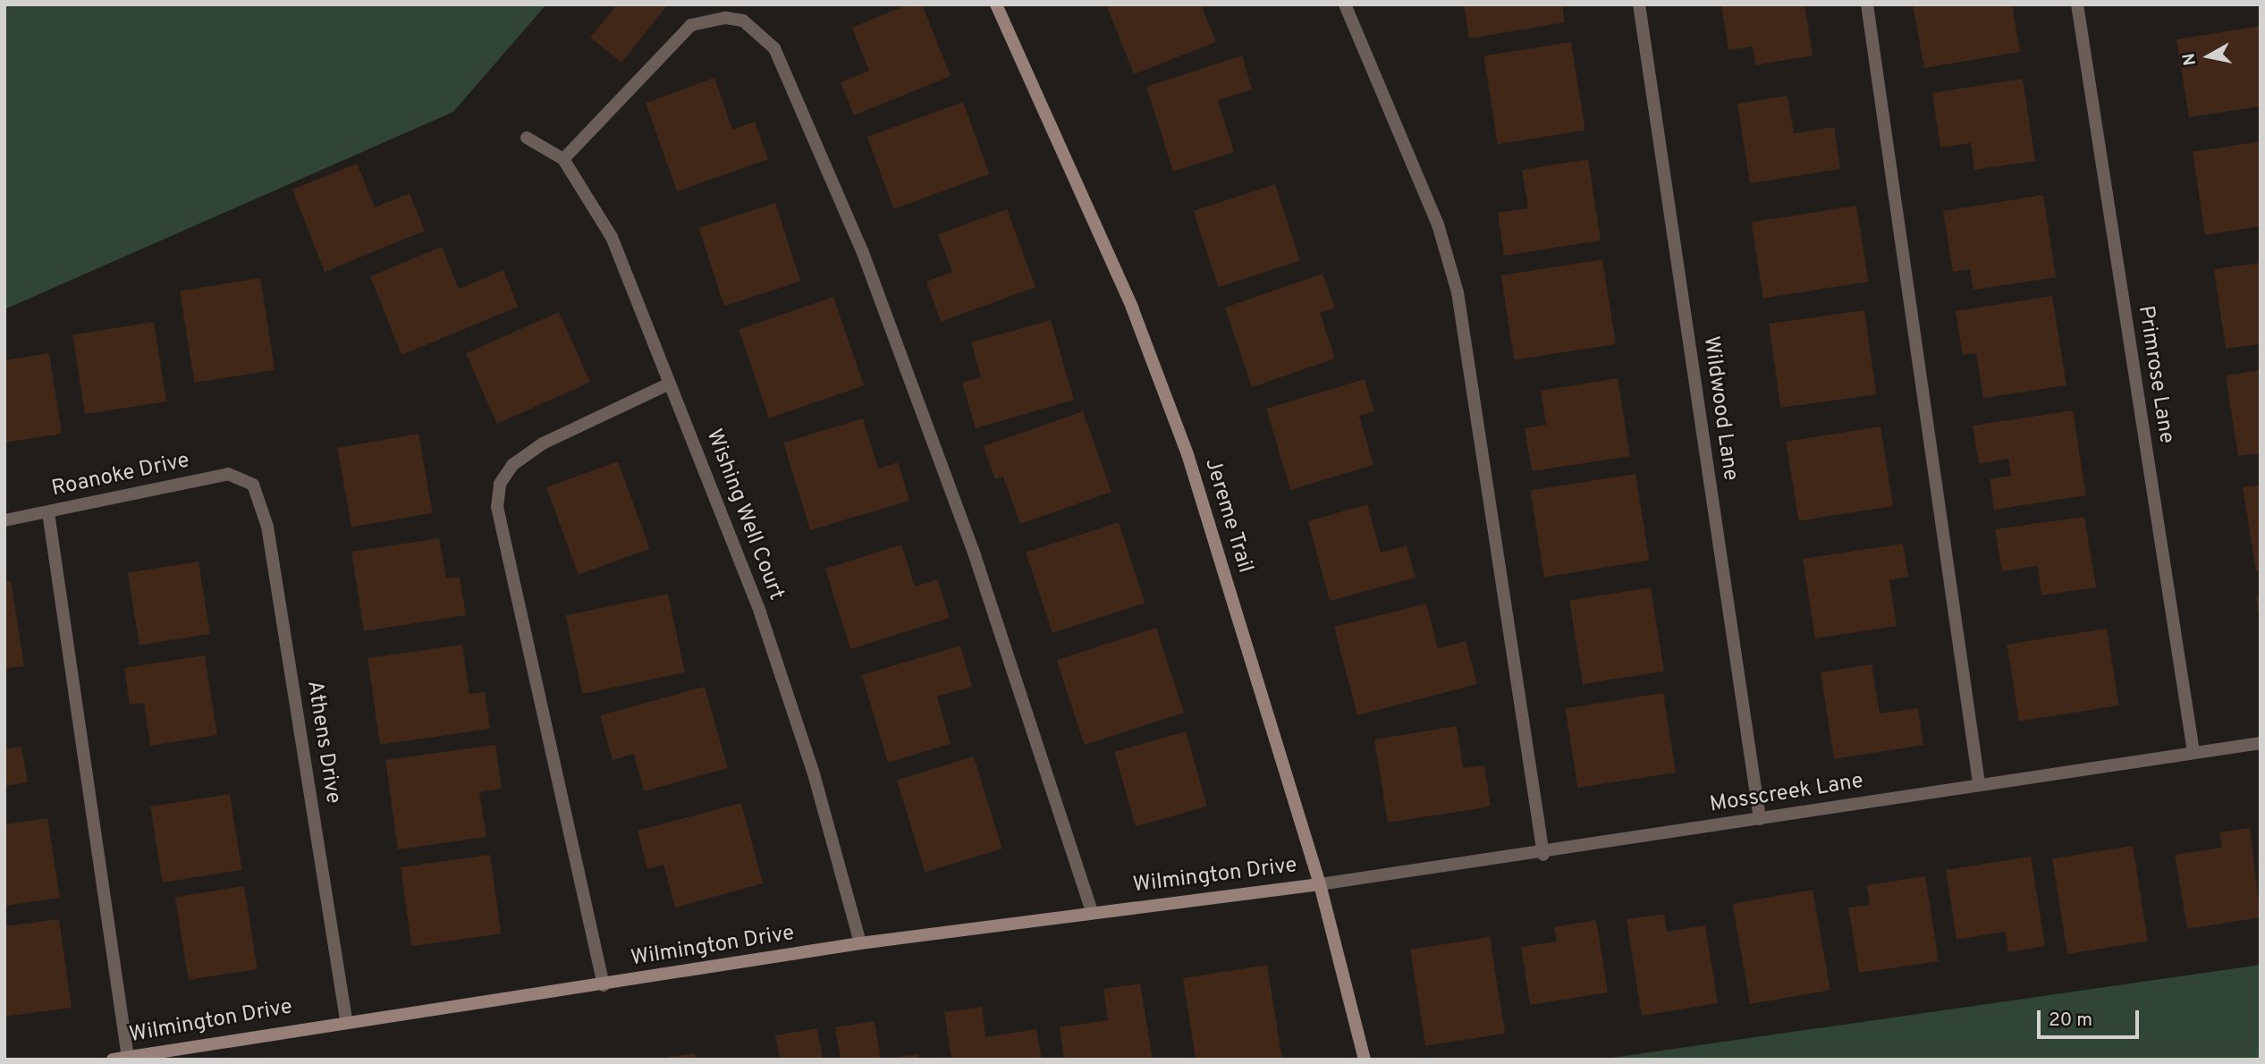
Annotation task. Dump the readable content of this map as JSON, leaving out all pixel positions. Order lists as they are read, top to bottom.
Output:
{
  "streets": {
    "street": [
      "Primrose Lane",
      "Wildwood Lane",
      "Roanoke Drive",
      "Wishing Well Court",
      "Jereme Trail",
      "Athens Drive",
      "Mosscreek Lane",
      "Wilmington Drive"
    ]
  },
  "crossings": [
    ["Primrose Lane", "Mosscreek Lane"],
    ["Wildwood Lane", "Mosscreek Lane"],
    ["Roanoke Drive", "Athens Drive"],
    ["Wishing Well Court", "Wilmington Drive"],
    ["Jereme Trail", "Mosscreek Lane"],
    ["Jereme Trail", "Wilmington Drive"],
    ["Athens Drive", "Wilmington Drive"],
    ["Mosscreek Lane", "Wilmington Drive"]
  ],
  "scale_bar": "20 m",
  "north": "left"
}
